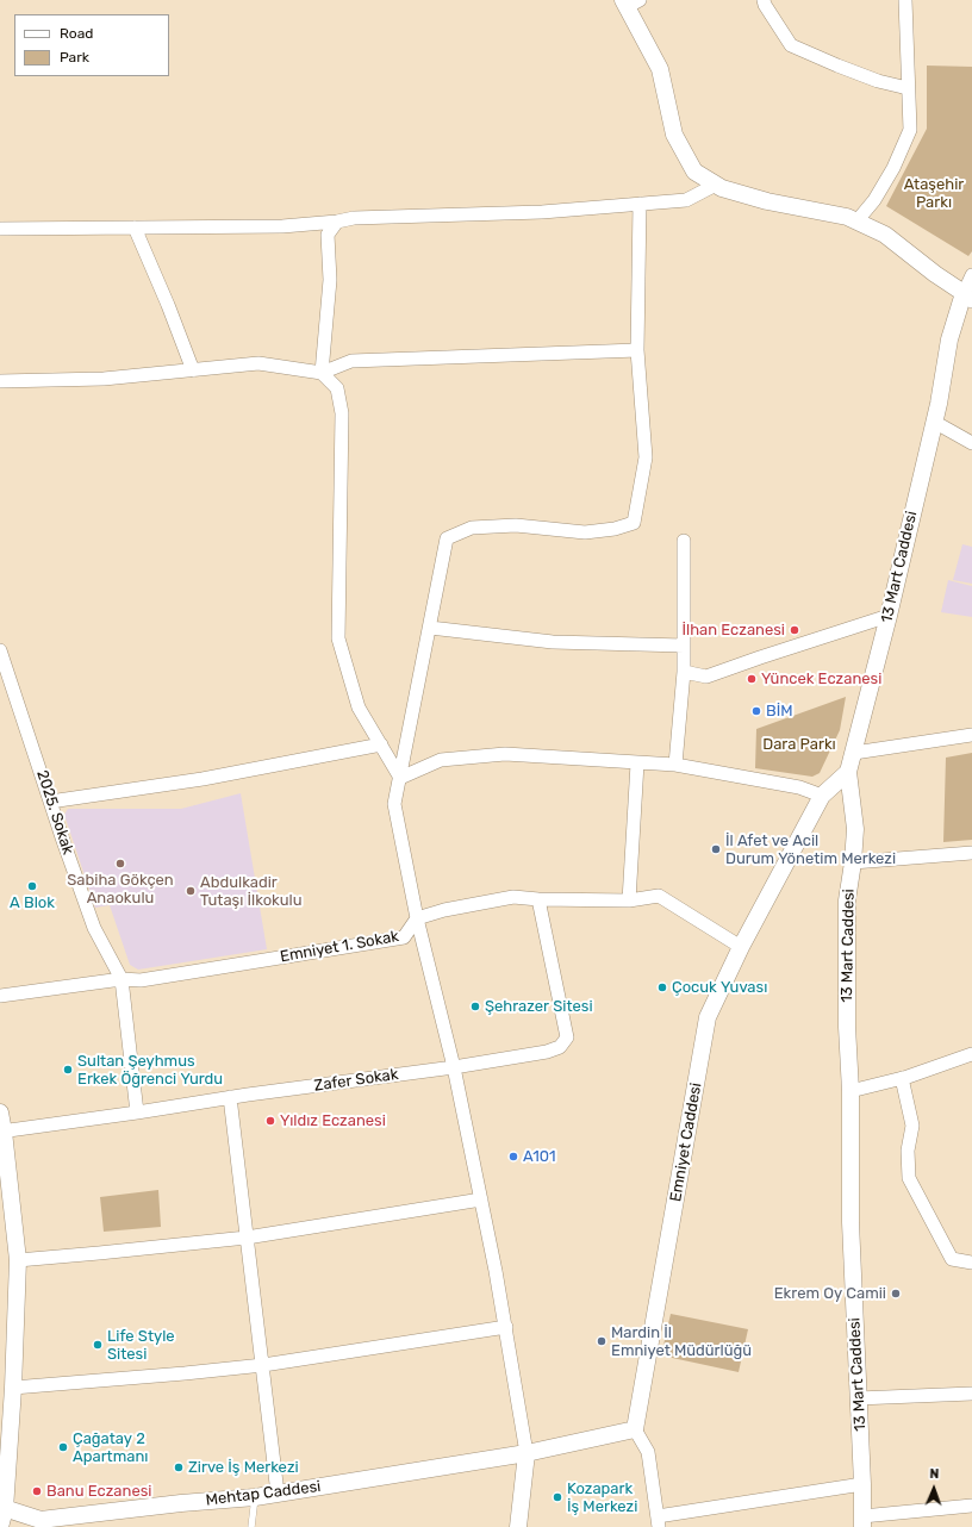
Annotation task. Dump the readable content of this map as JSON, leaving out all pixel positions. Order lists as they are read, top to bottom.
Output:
{
  "streets": {
    "street": [
      "13 Mart Caddesi",
      "2025. Sokak",
      "Emniyet 1. Sokak",
      "Zafer Sokak",
      "Emniyet Caddesi",
      "Mehtap Caddesi"
    ]
  },
  "crossings": [
    ["13 Mart Caddesi", "Emniyet Caddesi"],
    ["2025. Sokak", "Emniyet 1. Sokak"],
    ["2025. Sokak", "Zafer Sokak"],
    ["Emniyet 1. Sokak", "Zafer Sokak"],
    ["Emniyet 1. Sokak", "Emniyet Caddesi"]
  ],
  "parks": ["Ataşehir Parkı", "Dara Parkı"],
  "places": [
    "İlhan Eczanesi",
    "Yüncek Eczanesi",
    "BİM",
    "İl Afet ve Acil Durum Yönetim Merkezi",
    "Sabiha Gökçen Anaokulu",
    "A Blok",
    "Abdulkadir Tutaşı İlkokulu",
    "Çocuk Yuvası",
    "Şehrazer Sitesi",
    "Sultan Şeyhmus Erkek Öğrenci Yurdu",
    "Yıldız Eczanesi",
    "A101",
    "Ekrem Oy Camii",
    "Mardin İl Emniyet Müdürlüğü",
    "Life Style Sitesi",
    "Çağatay 2 Apartmanı",
    "Zirve İş Merkezi",
    "Banu Eczanesi",
    "Kozapark İş Merkezi"
  ],
  "legend": ["Road", "Park"],
  "north": "top"
}
